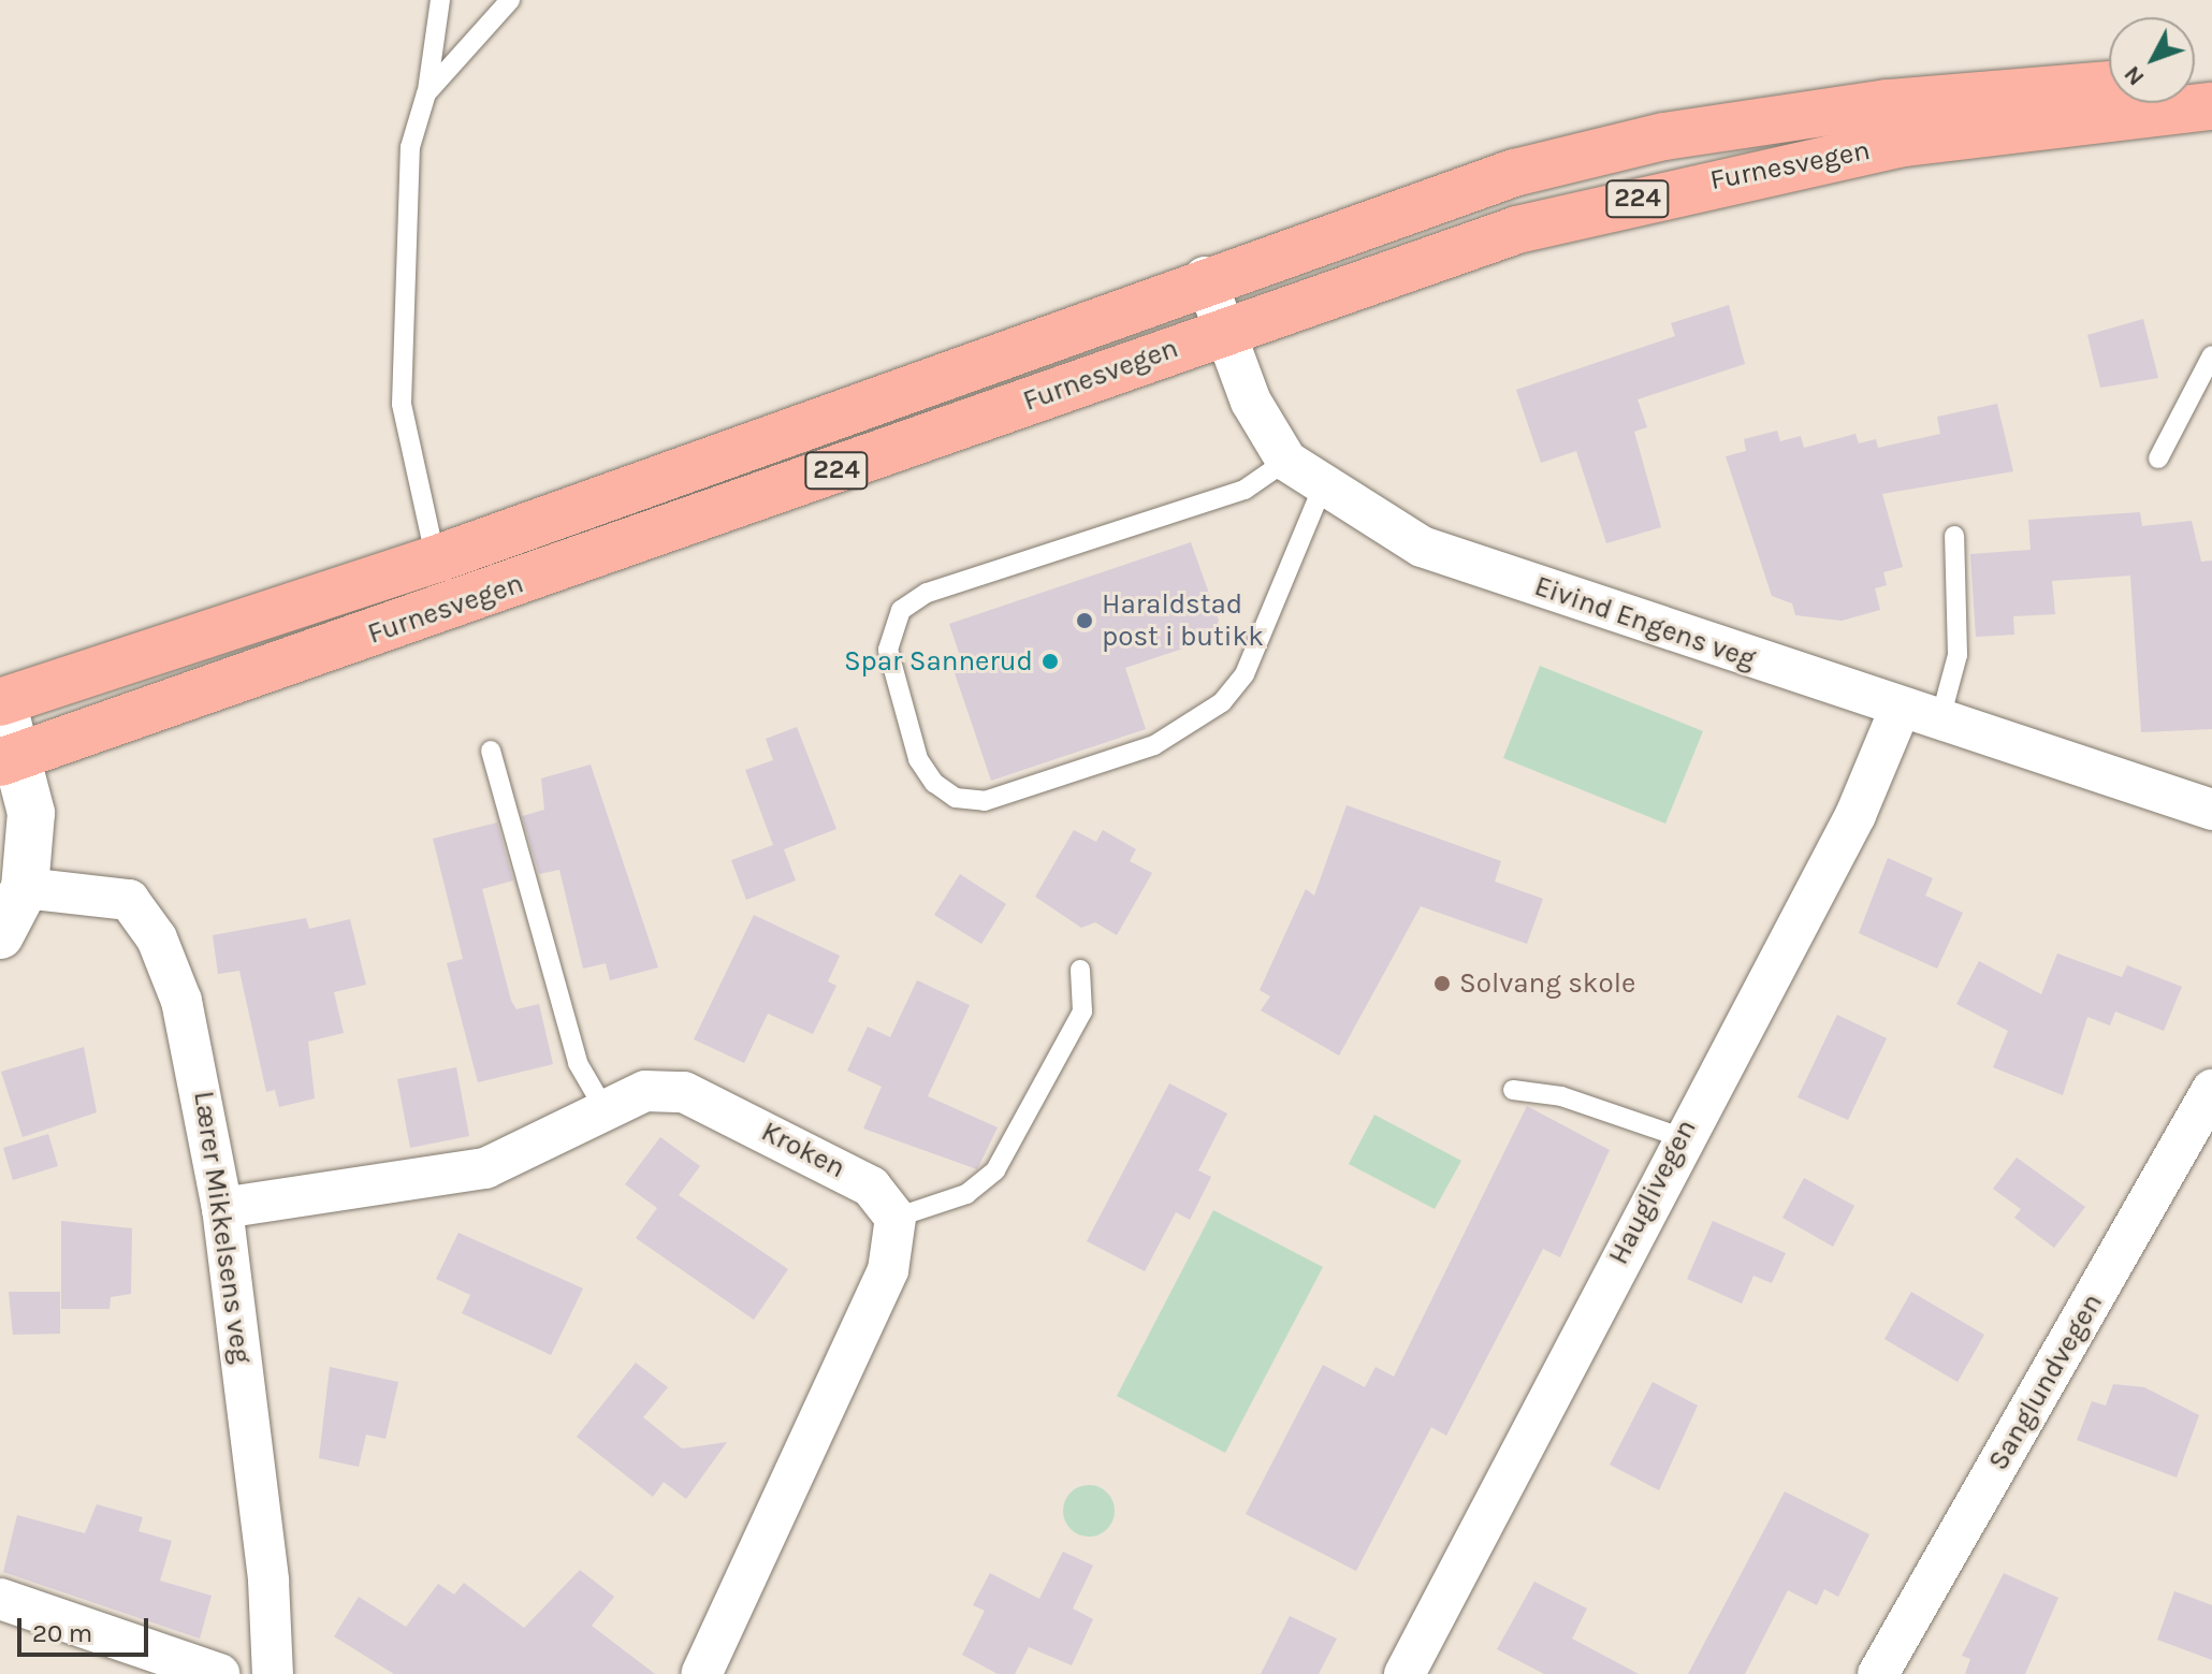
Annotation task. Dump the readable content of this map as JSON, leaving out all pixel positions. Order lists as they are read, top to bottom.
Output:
{
  "streets": {
    "main road": ["Furnesvegen", "224"],
    "street": [
      "Eivind Engens veg",
      "Kroken",
      "Hauglivegen",
      "Lærer Mikkelsens veg",
      "Sanglundvegen"
    ]
  },
  "crossings": [
    ["Furnesvegen", "Eivind Engens veg"],
    ["Furnesvegen", "Lærer Mikkelsens veg"],
    ["Eivind Engens veg", "Hauglivegen"],
    ["Kroken", "Lærer Mikkelsens veg"]
  ],
  "places": ["Haraldstad post i butikk", "Spar Sannerud", "Solvang skole"],
  "scale_bar": "20 m",
  "north": "bottom left"
}
